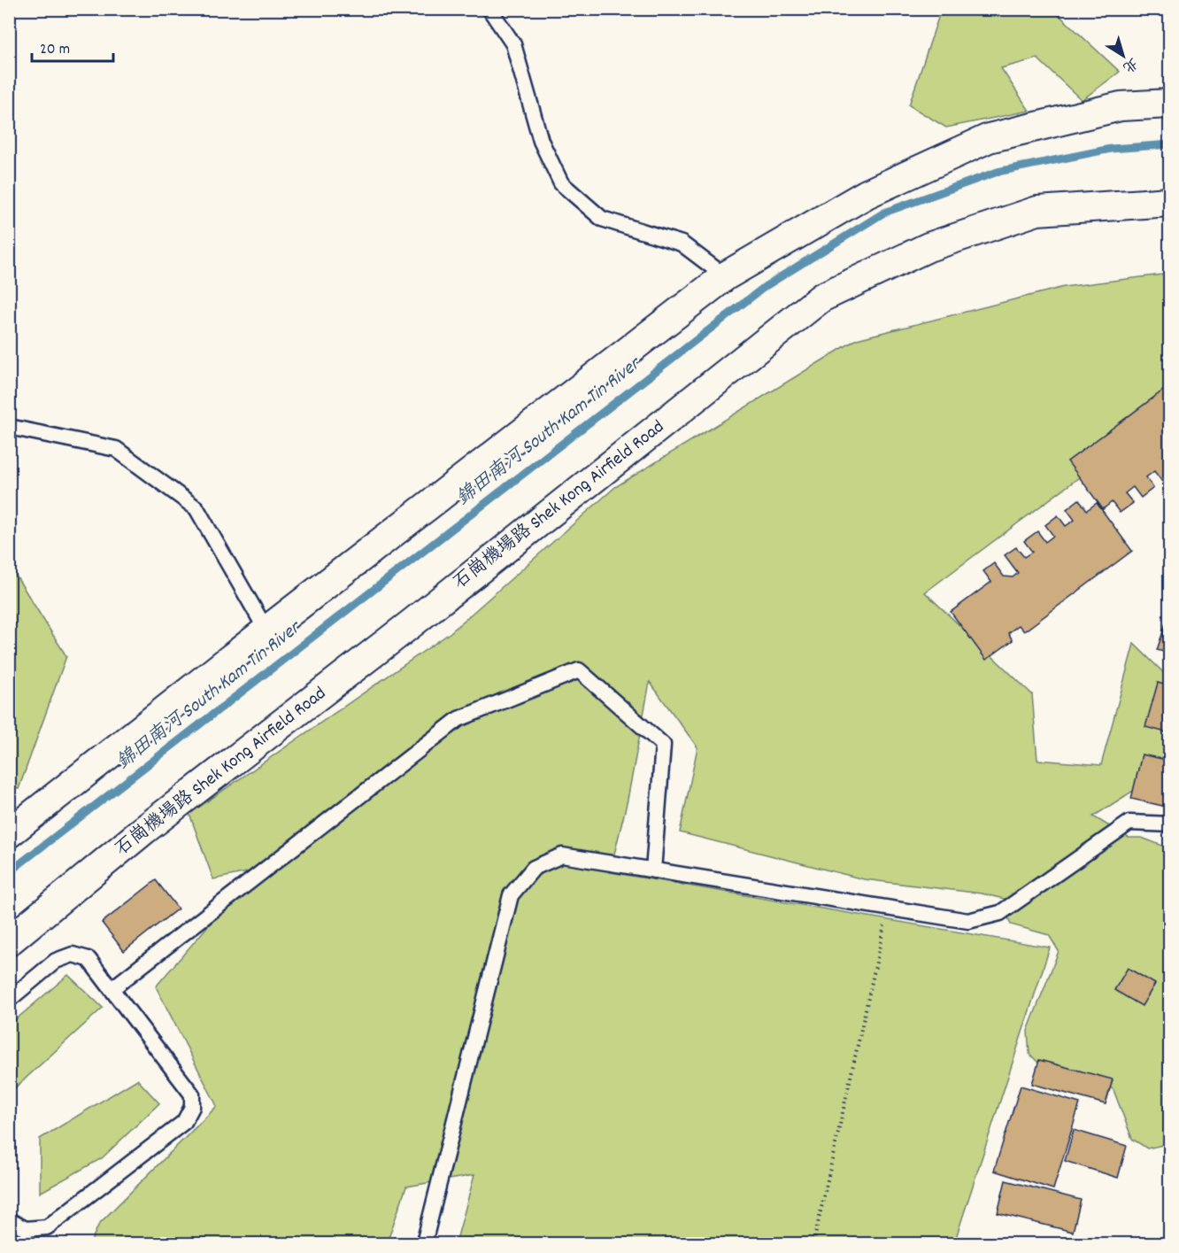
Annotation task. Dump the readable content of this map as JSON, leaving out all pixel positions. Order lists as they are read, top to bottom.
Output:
{
  "streets": {
    "street": ["石崗機場路 Shek Kong Airfield Road"]
  },
  "water": ["錦田南河 South Kam Tin River"],
  "scale_bar": "20 m",
  "north": "bottom right"
}
